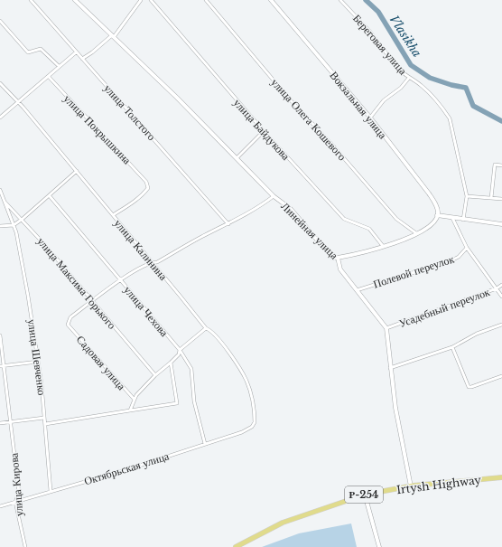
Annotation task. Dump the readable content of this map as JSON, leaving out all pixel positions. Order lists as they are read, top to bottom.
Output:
{
  "streets": {
    "highway": ["Irtysh Highway", "Р-254"],
    "street": [
      "Береговая улица",
      "Вокзальная улица",
      "улица Толстого",
      "улица Олега Кошевого",
      "улица Покрышкина",
      "улица Байдукова",
      "Линейная улица",
      "улица Калинина",
      "Полевой переулок",
      "улица Максима Горького",
      "Усадебный переулок",
      "улица Чехова",
      "улица Шевченко",
      "Садовая улица",
      "Октябрьская улица",
      "улица Кирова"
    ]
  },
  "crossings": [
    ["улица Покрышкина", "улица Калинина"],
    ["Линейная улица", "Полевой переулок"],
    ["Линейная улица", "Усадебный переулок"],
    ["улица Калинина", "Октябрьская улица"],
    ["улица Максима Горького", "улица Шевченко"],
    ["улица Максима Горького", "Садовая улица"],
    ["улица Чехова", "Октябрьская улица"],
    ["улица Шевченко", "Октябрьская улица"],
    ["Октябрьская улица", "улица Кирова"]
  ],
  "water": ["Vlasikha"]
}
